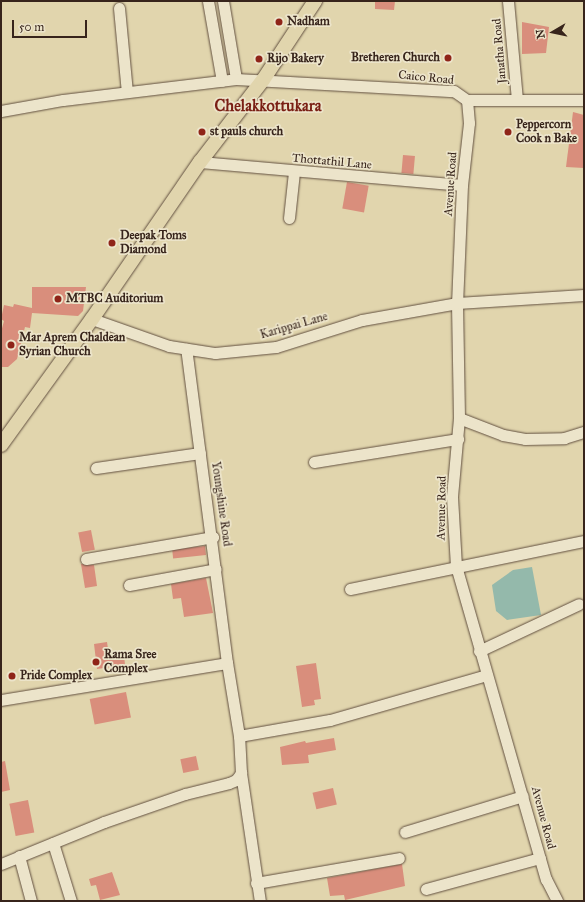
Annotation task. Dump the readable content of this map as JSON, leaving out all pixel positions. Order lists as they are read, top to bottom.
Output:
{
  "streets": {
    "street": [
      "Janatha Road",
      "Caico Road",
      "Thottathil Lane",
      "Avenue Road",
      "Karippai Lane",
      "Youngshine Road"
    ]
  },
  "crossings": [
    ["Janatha Road", "Caico Road"],
    ["Caico Road", "Avenue Road"],
    ["Thottathil Lane", "Avenue Road"],
    ["Avenue Road", "Karippai Lane"],
    ["Karippai Lane", "Youngshine Road"]
  ],
  "districts": ["Chelakkottukara"],
  "places": [
    "Nadham",
    "Bretheren Church",
    "Rijo Bakery",
    "st pauls church",
    "Peppercorn Cook n Bake",
    "Deepak Toms Diamond",
    "MTBC Auditorium",
    "Mar Aprem Chaldean Syrian Church",
    "Rama Sree Complex",
    "Pride Complex"
  ],
  "scale_bar": "50 m",
  "north": "left"
}
